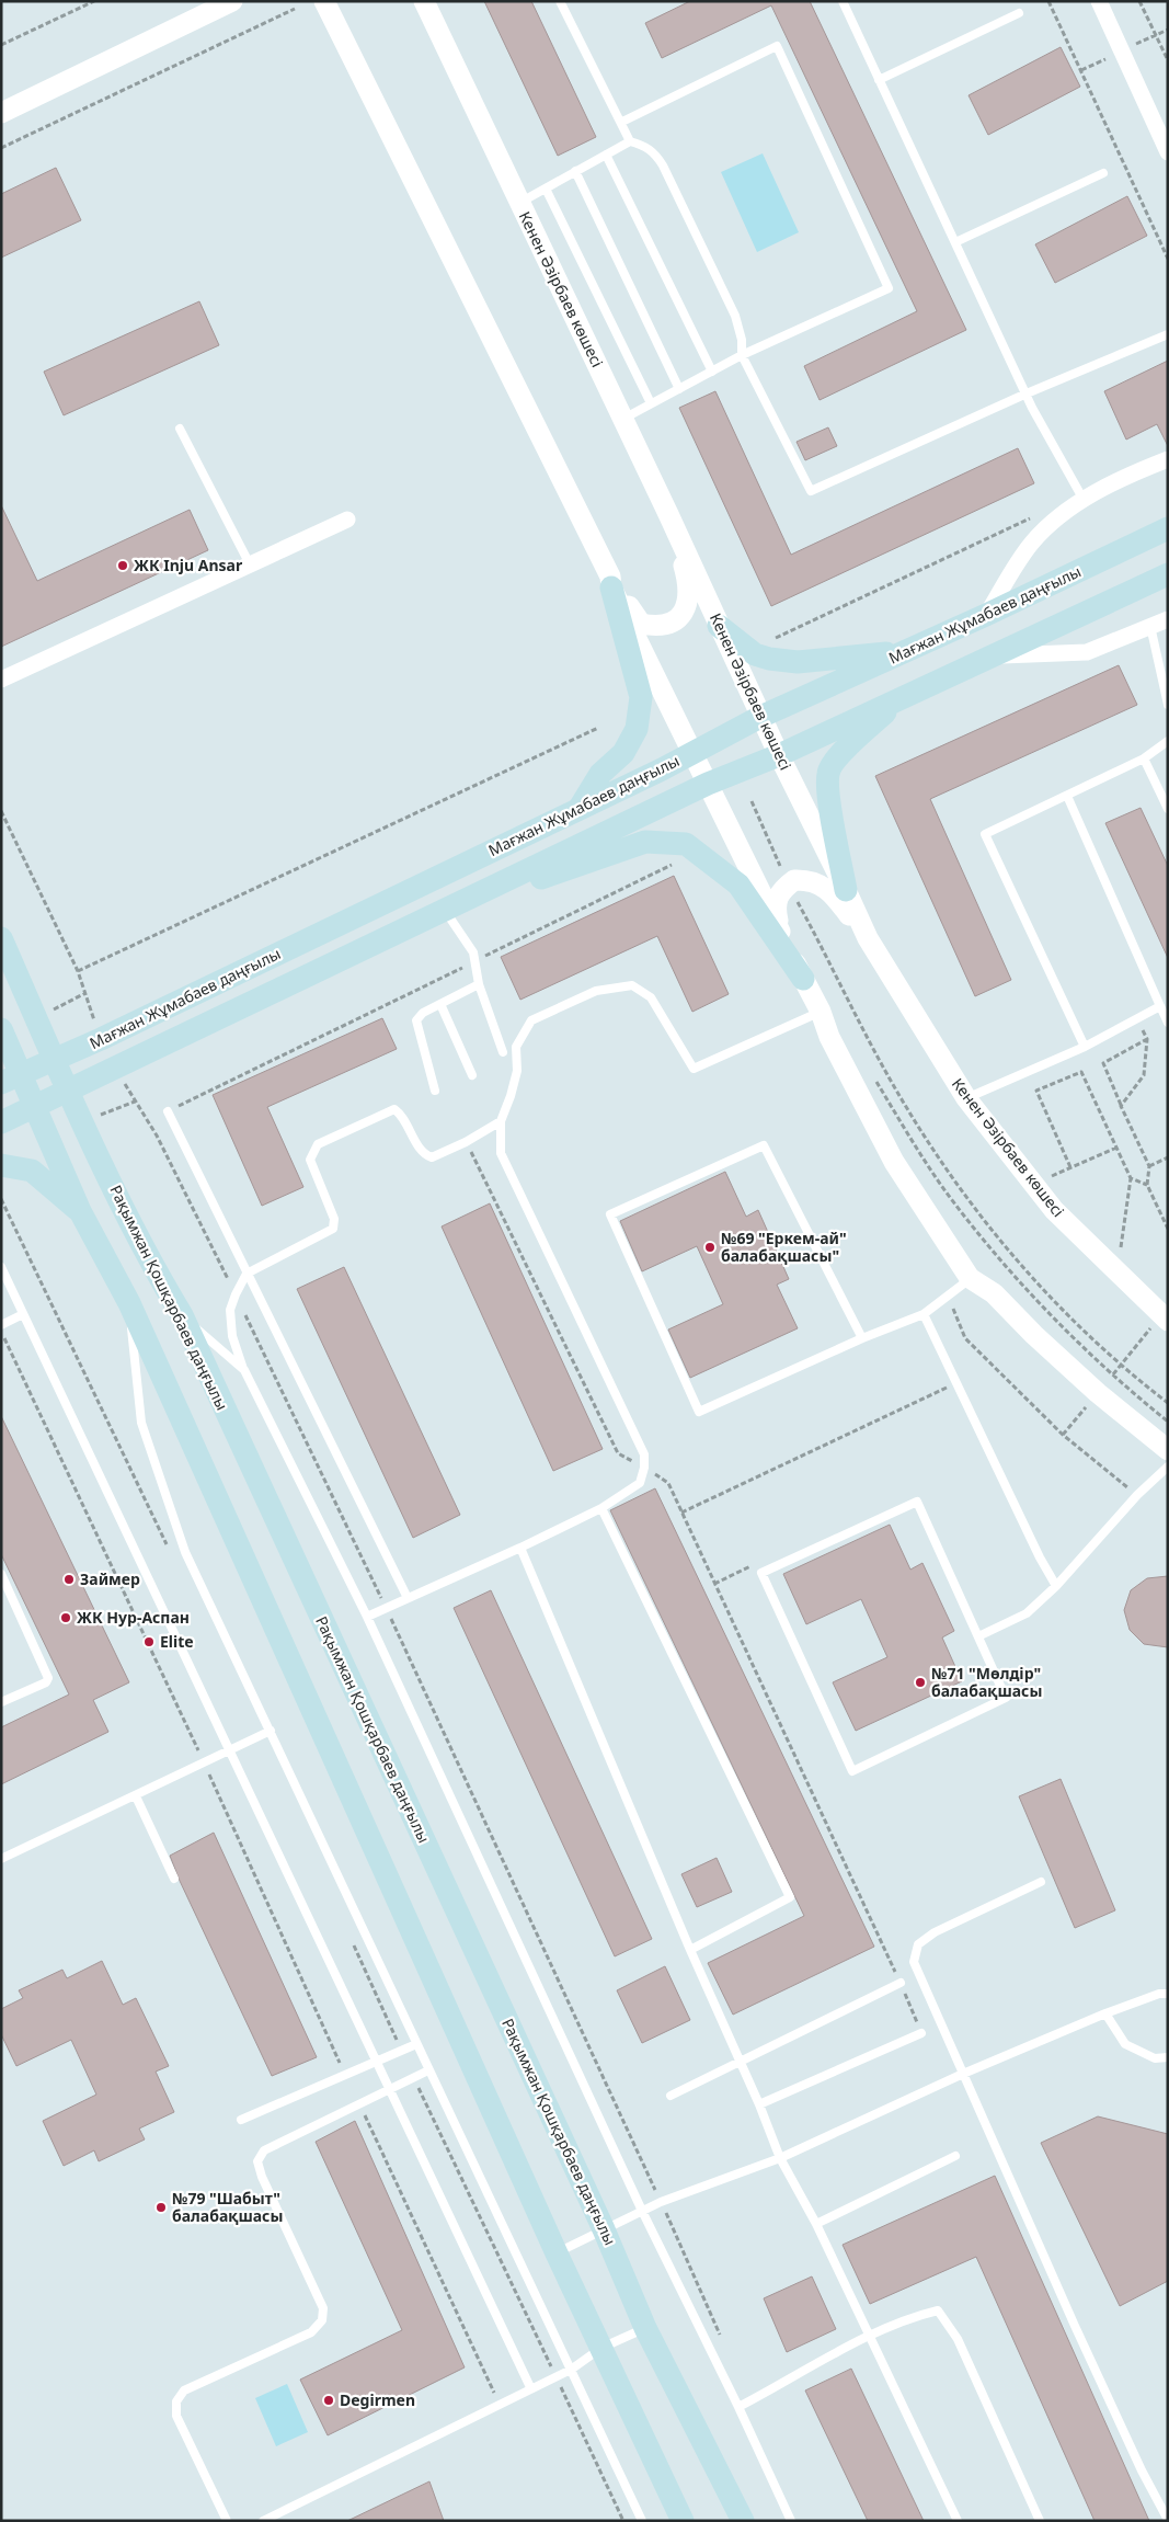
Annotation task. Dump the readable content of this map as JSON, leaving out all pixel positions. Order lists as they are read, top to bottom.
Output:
{
  "streets": {
    "main road": ["Мағжан Жұмабаев даңғылы", "Рақымжан Қошқарбаев даңғылы"],
    "street": ["Кенен Әзірбаев көшесі"]
  },
  "crossings": [
    ["Кенен Әзірбаев көшесі", "Мағжан Жұмабаев даңғылы"],
    ["Мағжан Жұмабаев даңғылы", "Рақымжан Қошқарбаев даңғылы"]
  ],
  "places": [
    "ЖК Inju Ansar",
    "№69 \"Еркем-ай\" балабақшасы\"",
    "Займер",
    "ЖК Нур-Аспан",
    "Elite",
    "№71 \"Мөлдір\" балабақшасы",
    "№79 \"Шабыт\" балабақшасы",
    "Degirmen"
  ]
}
